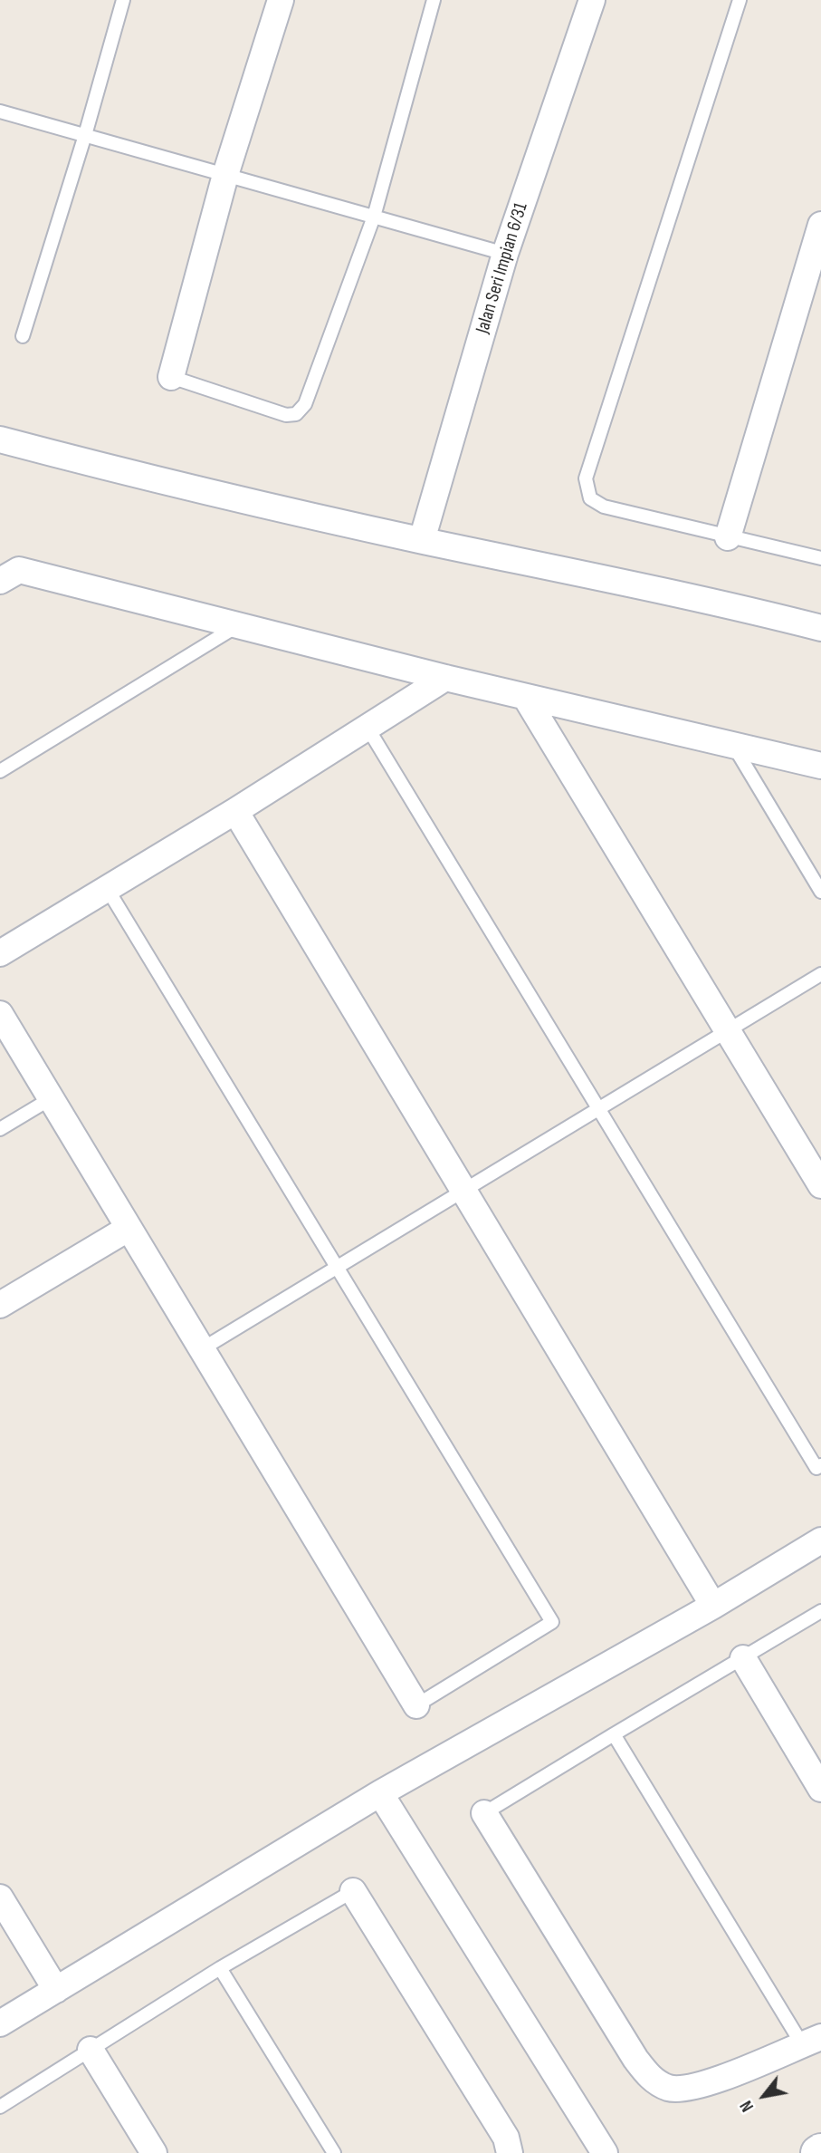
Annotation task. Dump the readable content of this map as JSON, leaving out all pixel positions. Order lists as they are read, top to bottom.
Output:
{
  "streets": {
    "street": ["Jalan Seri Impian 6/31"]
  },
  "north": "bottom left"
}
